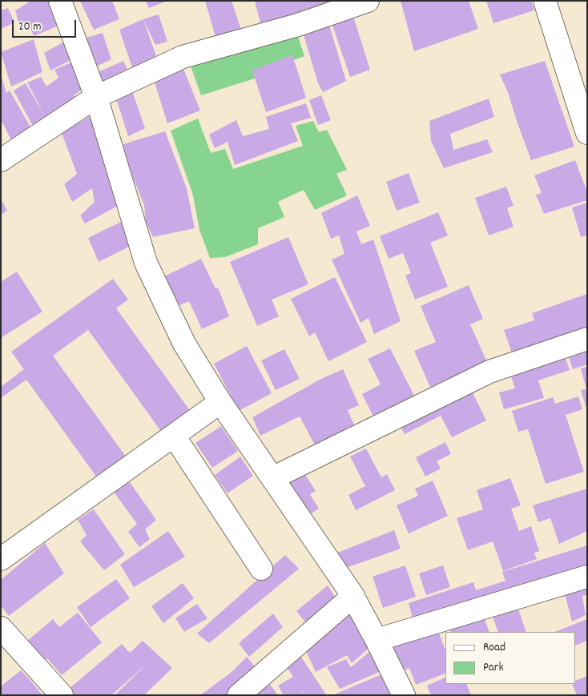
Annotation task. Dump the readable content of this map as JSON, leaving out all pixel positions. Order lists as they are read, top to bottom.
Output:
{
  "legend": ["Road", "Park"],
  "scale_bar": "20 m"
}
